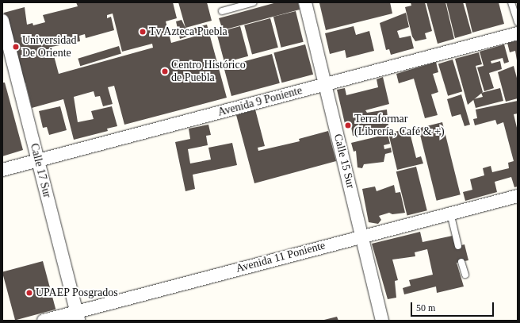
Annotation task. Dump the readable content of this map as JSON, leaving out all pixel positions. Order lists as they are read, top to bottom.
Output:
{
  "streets": {
    "street": [
      "Avenida 9 Poniente",
      "Calle 15 Sur",
      "Calle 17 Sur",
      "Avenida 11 Poniente"
    ]
  },
  "crossings": [
    ["Avenida 9 Poniente", "Calle 15 Sur"],
    ["Avenida 9 Poniente", "Calle 17 Sur"],
    ["Calle 15 Sur", "Avenida 11 Poniente"],
    ["Calle 17 Sur", "Avenida 11 Poniente"]
  ],
  "places": [
    "Tv Azteca Puebla",
    "Universidad De Oriente",
    "Centro Histórico de Puebla",
    "Terraformar (Librería, Café & +)",
    "UPAEP Posgrados"
  ],
  "scale_bar": "50 m"
}
